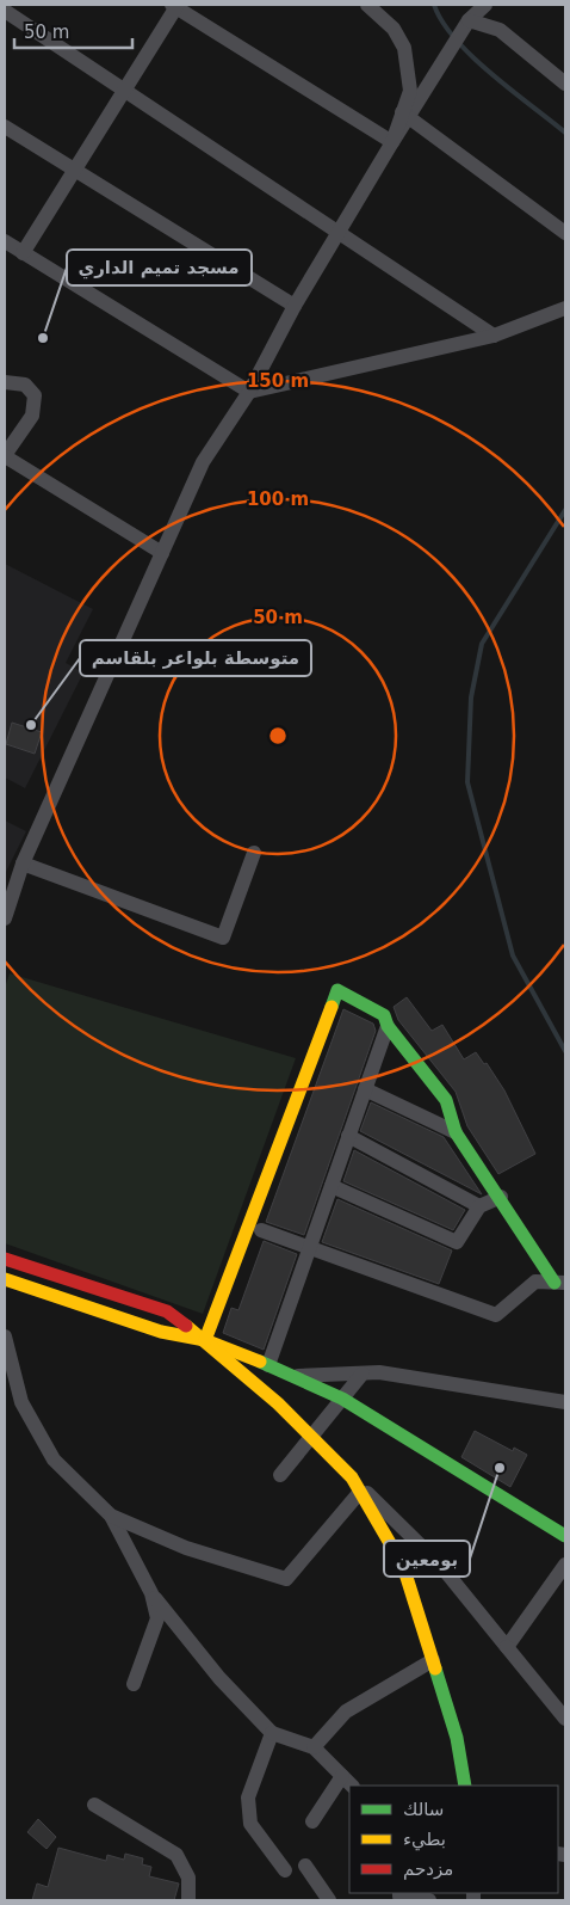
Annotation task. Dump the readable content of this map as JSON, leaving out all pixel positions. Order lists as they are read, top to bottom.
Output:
{
  "places": ["مسجد تميم الداري", "متوسطة بلواعر بلقاسم", "بومعين"],
  "legend": ["سالك", "بطيء", "مزدحم"],
  "scale_bar": "50 m",
  "rings": ["150 m", "100 m", "50 m"]
}
